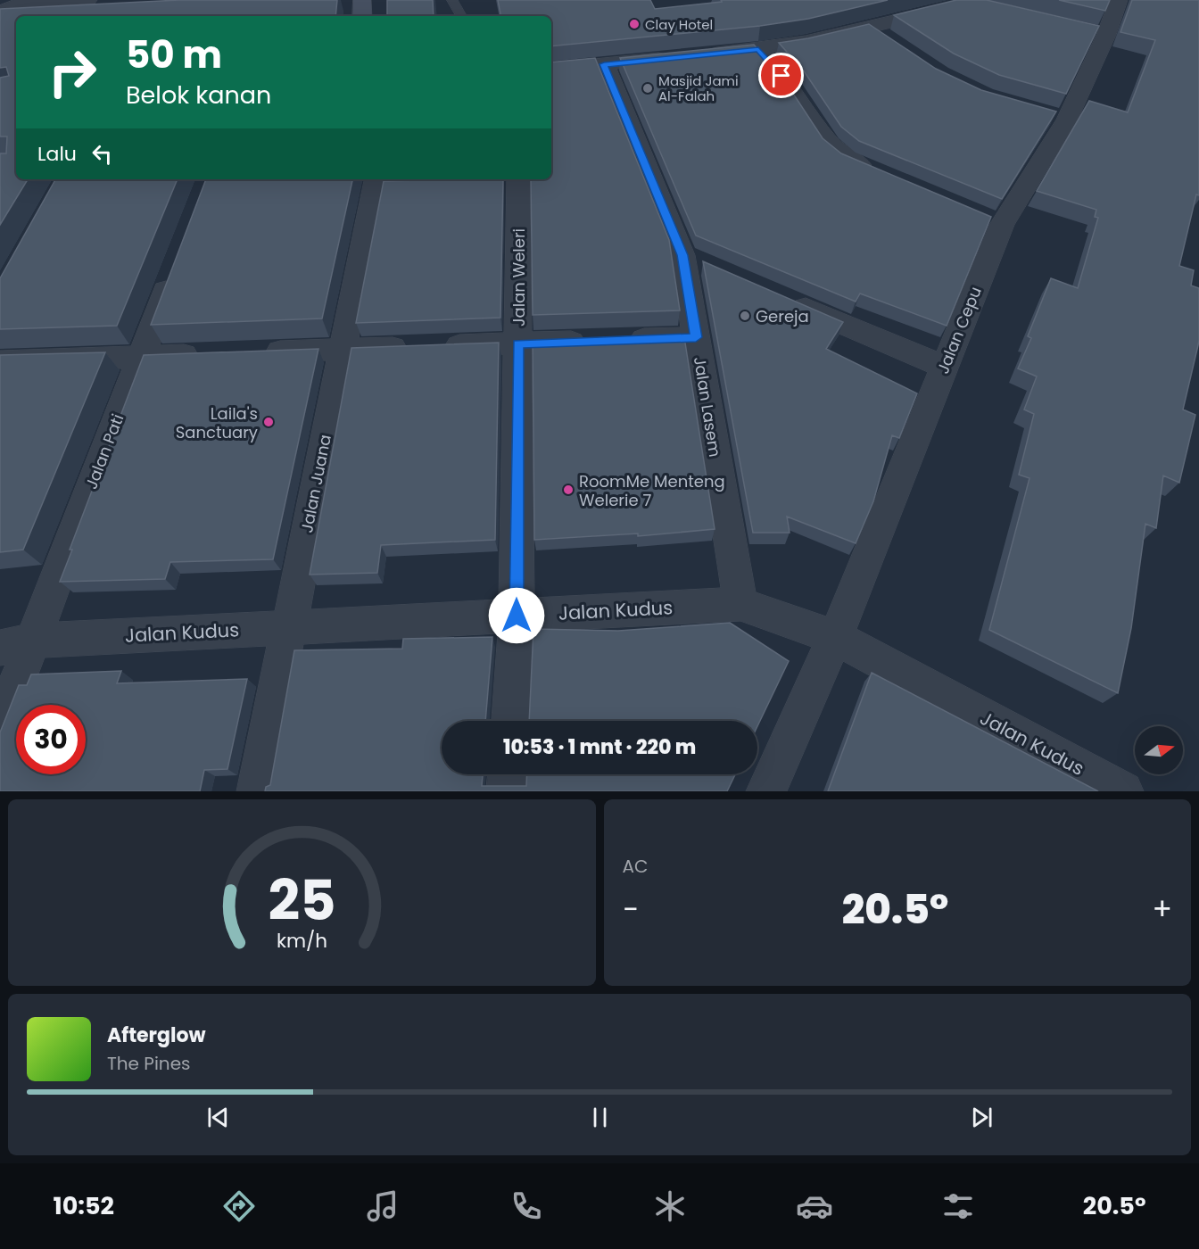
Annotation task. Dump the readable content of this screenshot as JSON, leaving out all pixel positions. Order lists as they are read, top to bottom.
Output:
{
  "streets": {
    "street": [
      "Jalan Weleri",
      "Jalan Cepu",
      "Jalan Lasem",
      "Jalan Pati",
      "Jalan Juana",
      "Jalan Kudus"
    ]
  },
  "crossings": [
    ["Jalan Weleri", "Jalan Kudus"],
    ["Jalan Cepu", "Jalan Kudus"],
    ["Jalan Lasem", "Jalan Kudus"],
    ["Jalan Pati", "Jalan Kudus"],
    ["Jalan Juana", "Jalan Kudus"]
  ],
  "places": [
    "Clay Hotel",
    "Masjid Jami Al-Falah",
    "Gereja",
    "Laila's Sanctuary",
    "RoomMe Menteng Welerie 7"
  ],
  "north": "right",
  "page": {
    "turn": ["50 m", "Belok kanan"],
    "then": "Lalu",
    "limit": "30",
    "trip": "10:53 · 1 mnt · 220 m",
    "tile": "AC",
    "heat": ["−", "20.5°", "+"],
    "song": ["Afterglow", "The Pines"],
    "tabs": ["10:52", "20.5°"],
    "gauge": ["25", "km/h"]
  }
}
